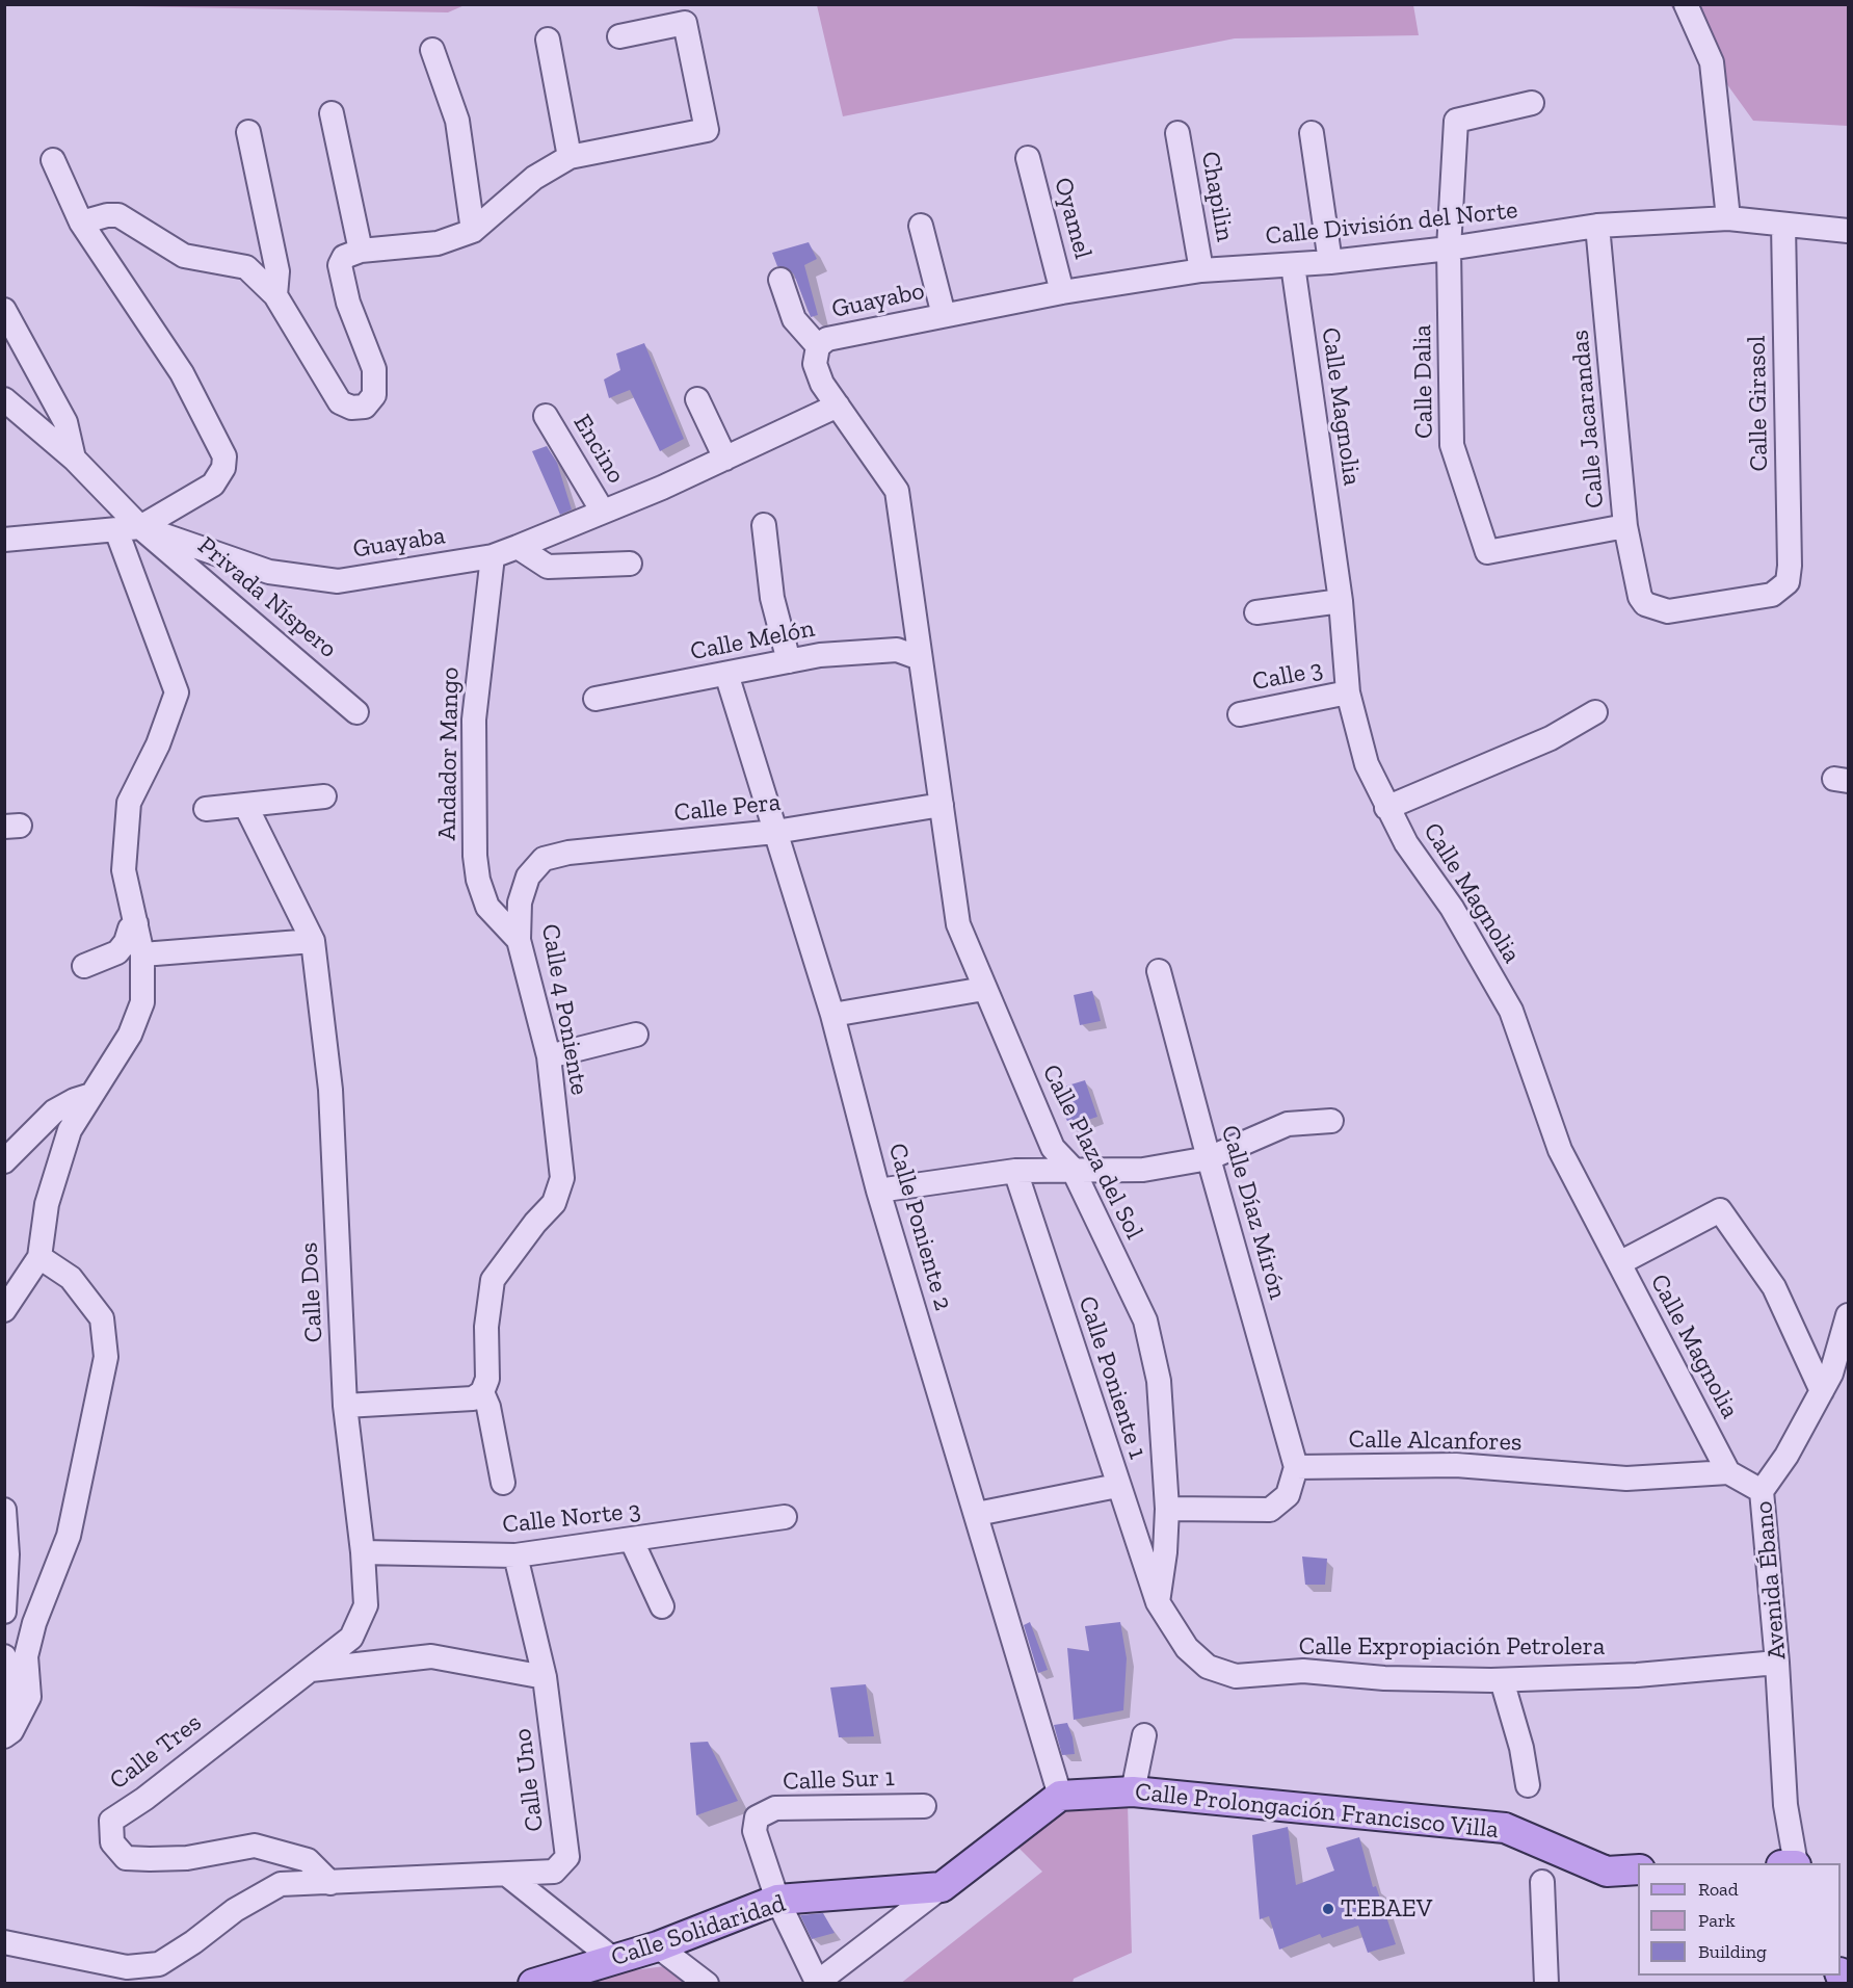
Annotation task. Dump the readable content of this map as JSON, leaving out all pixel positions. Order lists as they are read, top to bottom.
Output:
{
  "streets": {
    "main road": ["Calle Prolongación Francisco Villa", "Calle Solidaridad"],
    "street": [
      "Chapilin",
      "Oyamel",
      "Calle División del Norte",
      "Guayabo",
      "Calle Dalia",
      "Calle Girasol",
      "Calle Magnolia",
      "Calle Jacarandas",
      "Encino",
      "Guayaba",
      "Privada Níspero",
      "Calle Melón",
      "Calle 3",
      "Andador Mango",
      "Calle Pera",
      "Calle 4 Poniente",
      "Calle Plaza del Sol",
      "Calle Díaz Mirón",
      "Calle Poniente 2",
      "Calle Dos",
      "Calle Poniente 1",
      "Calle Alcanfores",
      "Calle Norte 3",
      "Avenida Ébano",
      "Calle Expropiación Petrolera",
      "Calle Tres",
      "Calle Uno",
      "Calle Sur 1"
    ]
  },
  "crossings": [
    ["Chapilin", "Calle División del Norte"],
    ["Oyamel", "Calle División del Norte"],
    ["Calle División del Norte", "Guayabo"],
    ["Calle División del Norte", "Calle Dalia"],
    ["Calle División del Norte", "Calle Girasol"],
    ["Calle División del Norte", "Calle Magnolia"],
    ["Calle División del Norte", "Calle Jacarandas"],
    ["Guayabo", "Guayaba"],
    ["Guayabo", "Calle Melón"],
    ["Guayabo", "Calle Plaza del Sol"],
    ["Calle Dalia", "Calle Jacarandas"],
    ["Calle Girasol", "Calle Jacarandas"],
    ["Calle Magnolia", "Calle 3"],
    ["Calle Magnolia", "Calle Alcanfores"],
    ["Encino", "Guayaba"],
    ["Guayaba", "Privada Níspero"],
    ["Guayaba", "Andador Mango"],
    ["Calle Melón", "Calle Plaza del Sol"],
    ["Calle Melón", "Calle Poniente 2"],
    ["Andador Mango", "Calle 4 Poniente"],
    ["Calle Pera", "Calle 4 Poniente"],
    ["Calle Pera", "Calle Plaza del Sol"],
    ["Calle Pera", "Calle Poniente 2"],
    ["Calle Plaza del Sol", "Calle Poniente 1"],
    ["Calle Plaza del Sol", "Calle Expropiación Petrolera"],
    ["Calle Díaz Mirón", "Calle Alcanfores"],
    ["Calle Poniente 2", "Calle Prolongación Francisco Villa"],
    ["Calle Dos", "Calle Norte 3"],
    ["Calle Dos", "Calle Tres"],
    ["Calle Poniente 1", "Calle Expropiación Petrolera"],
    ["Calle Norte 3", "Calle Uno"],
    ["Avenida Ébano", "Calle Expropiación Petrolera"],
    ["Calle Sur 1", "Calle Solidaridad"]
  ],
  "places": ["TEBAEV"],
  "legend": ["Road", "Park", "Building"]
}
